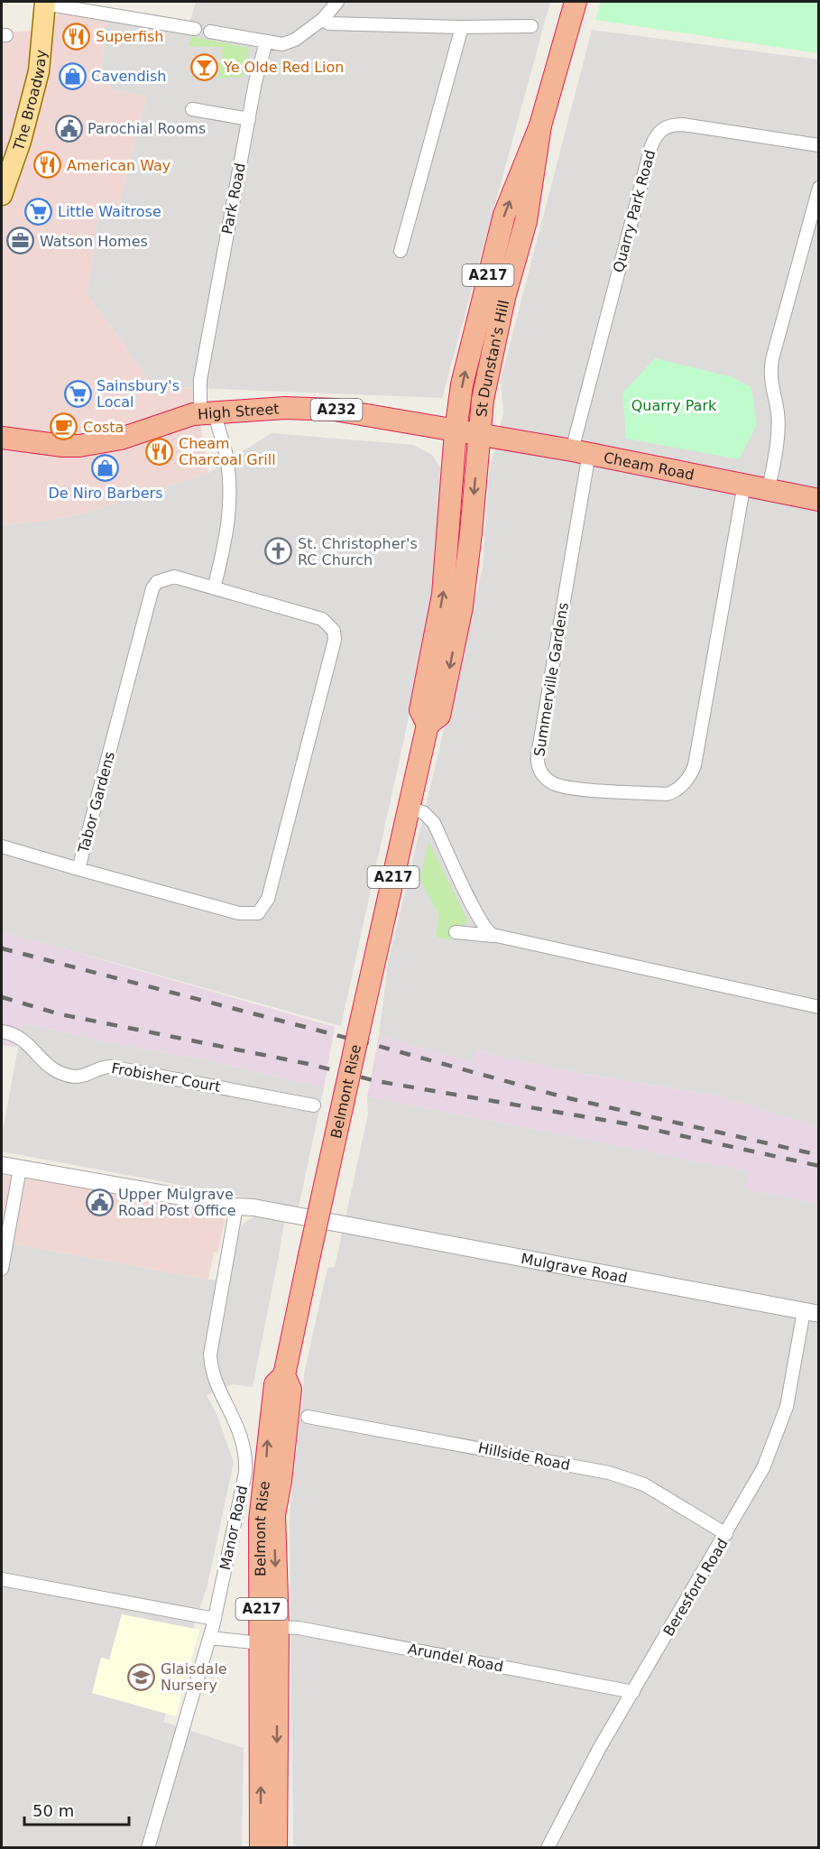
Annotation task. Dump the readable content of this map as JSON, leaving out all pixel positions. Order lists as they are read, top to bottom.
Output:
{
  "streets": {
    "highway": [
      "A217",
      "St Dunstan's Hill",
      "A232",
      "High Street",
      "Cheam Road",
      "Belmont Rise"
    ],
    "main road": ["The Broadway"],
    "street": [
      "Park Road",
      "Quarry Park Road",
      "Summerville Gardens",
      "Tabor Gardens",
      "Frobisher Court",
      "Mulgrave Road",
      "Hillside Road",
      "Manor Road",
      "Beresford Road",
      "Arundel Road"
    ]
  },
  "crossings": [
    ["Park Road", "High Street"],
    ["Park Road", "Tabor Gardens"],
    ["Quarry Park Road", "Cheam Road"],
    ["Quarry Park Road", "Summerville Gardens"],
    ["A217", "St Dunstan's Hill"],
    ["A217", "High Street"],
    ["A217", "Cheam Road"],
    ["A217", "Belmont Rise"],
    ["St Dunstan's Hill", "High Street"],
    ["St Dunstan's Hill", "Cheam Road"],
    ["High Street", "Cheam Road"],
    ["Cheam Road", "Summerville Gardens"],
    ["Belmont Rise", "Arundel Road"],
    ["Mulgrave Road", "Manor Road"],
    ["Mulgrave Road", "Beresford Road"],
    ["Hillside Road", "Beresford Road"],
    ["Beresford Road", "Arundel Road"]
  ],
  "parks": ["Quarry Park"],
  "places": {
    "restaurant": ["Superfish", "American Way", "Cheam Charcoal Grill"],
    "bar": ["Ye Olde Red Lion"],
    "shop": ["Cavendish", "De Niro Barbers"],
    "public building": ["Parochial Rooms", "Upper Mulgrave Road Post Office"],
    "supermarket": ["Little Waitrose", "Sainsbury's Local"],
    "office": ["Watson Homes"],
    "cafe": ["Costa"],
    "church": ["St. Christopher's RC Church"],
    "school or university": ["Glaisdale Nursery"]
  },
  "scale_bar": "50 m"
}
